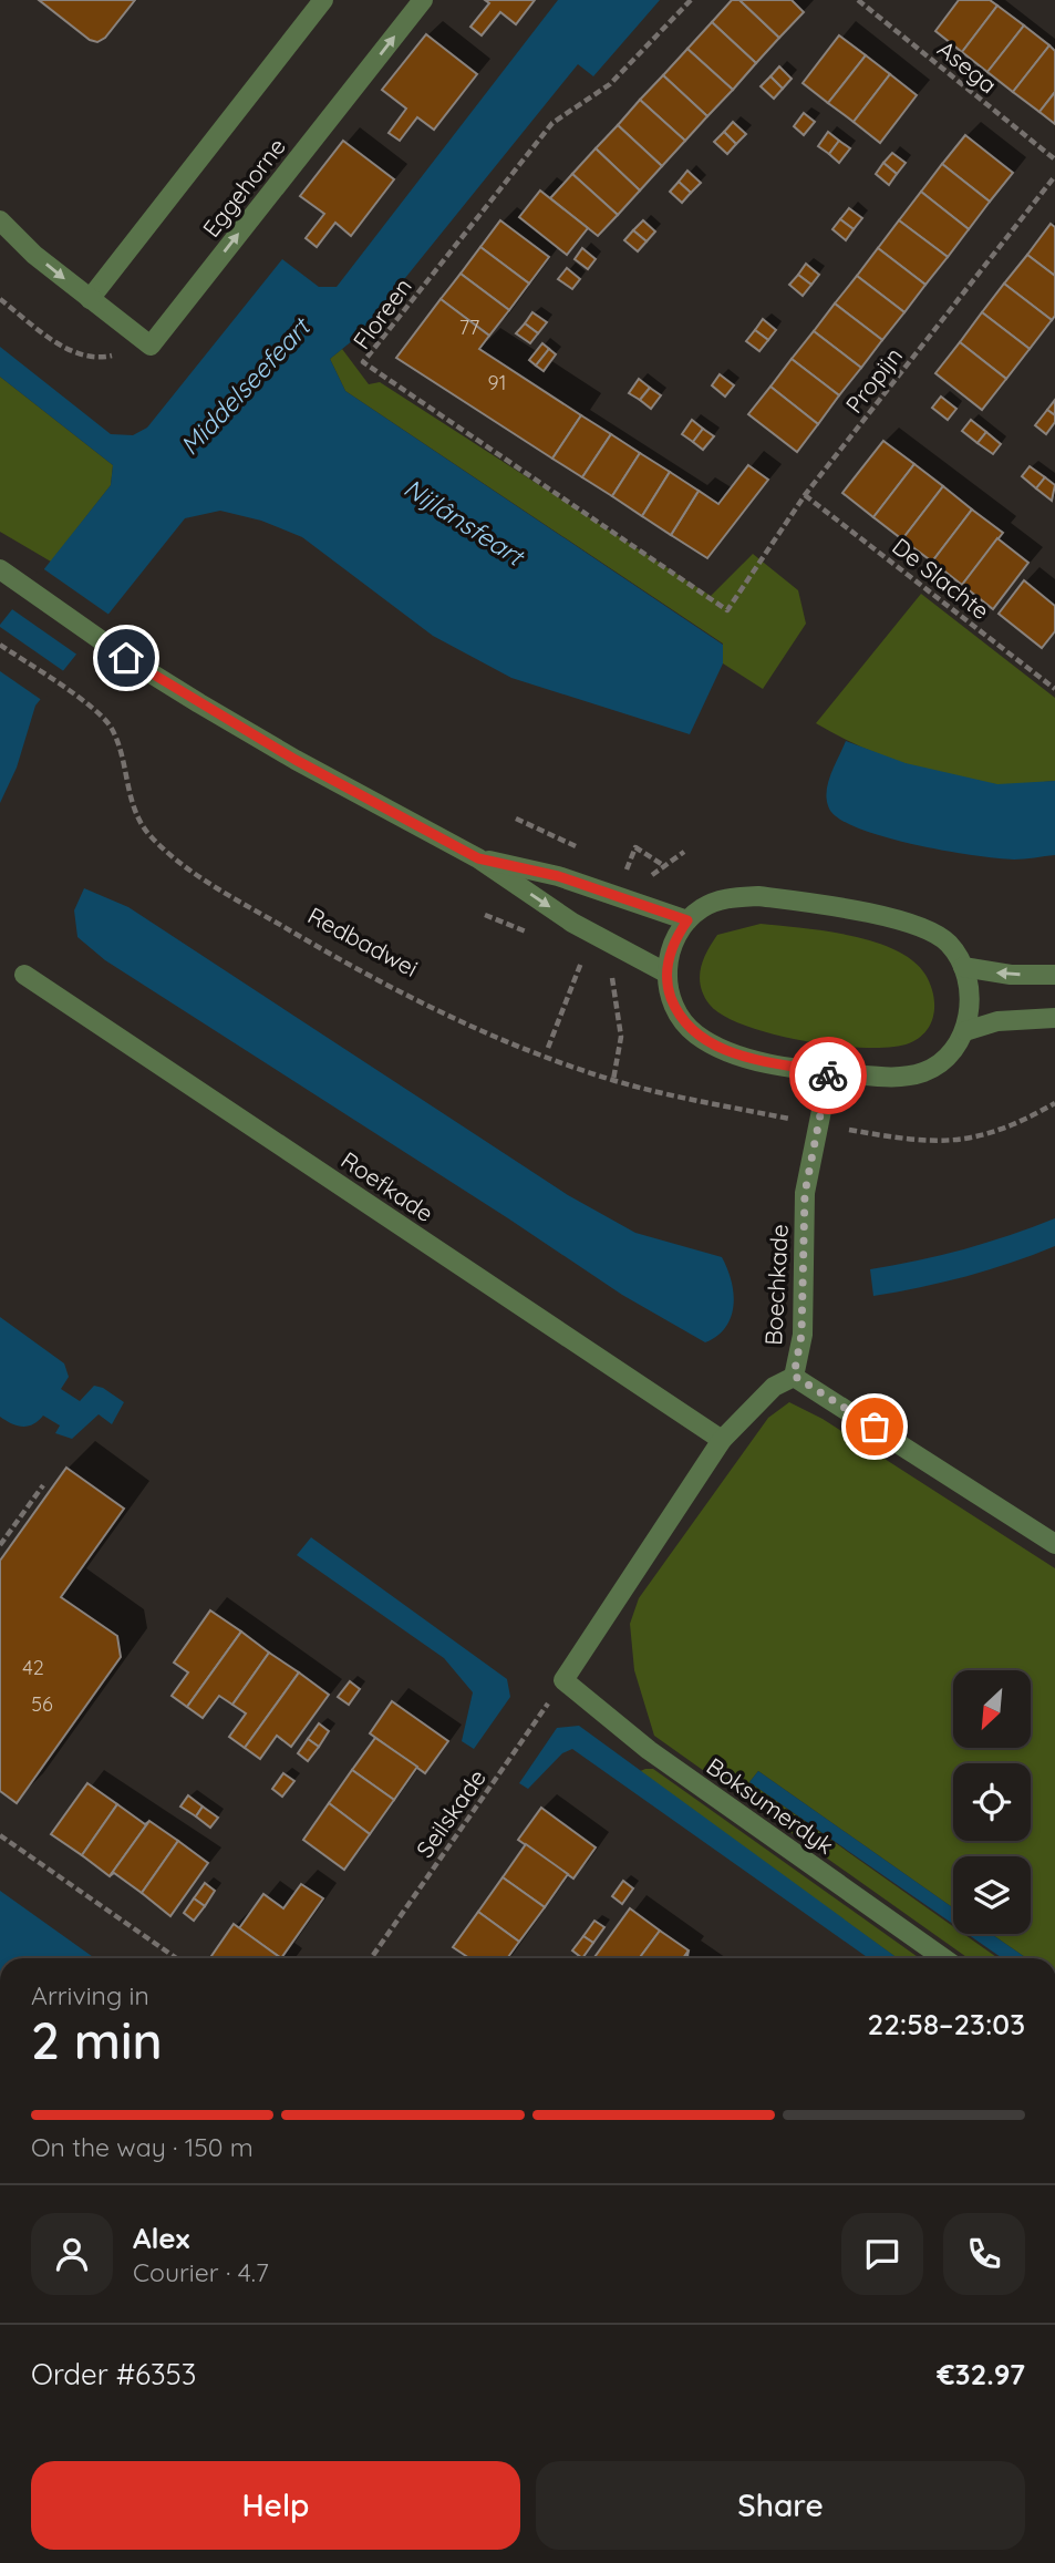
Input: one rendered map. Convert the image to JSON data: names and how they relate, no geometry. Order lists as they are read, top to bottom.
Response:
{
  "streets": {
    "street": [
      "Eggehorne",
      "Roefkade",
      "Boechkade",
      "Boksumerdyk"
    ],
    "path": [
      "Asega",
      "Floreen",
      "Propijn",
      "De Slachte",
      "Redbadwei",
      "Seilskade"
    ]
  },
  "crossings": [
    ["Floreen", "Propijn"],
    ["Propijn", "De Slachte"],
    ["Redbadwei", "Boechkade"],
    ["Boksumerdyk", "Seilskade"]
  ],
  "water": ["Middelseefeart", "Nijlânsfeart"],
  "house_numbers": [
    "77",
    "91",
    "42",
    "56"
  ],
  "north": "bottom left",
  "page": {
    "heading": ["2 min", "Arriving in", "22:58–23:03"],
    "panel": [
      "Alex",
      "Courier · 4.7",
      "Order #6353",
      "€32.97"
    ],
    "bar": "On the way · 150 m",
    "buttons": ["Help", "Share"]
  }
}
